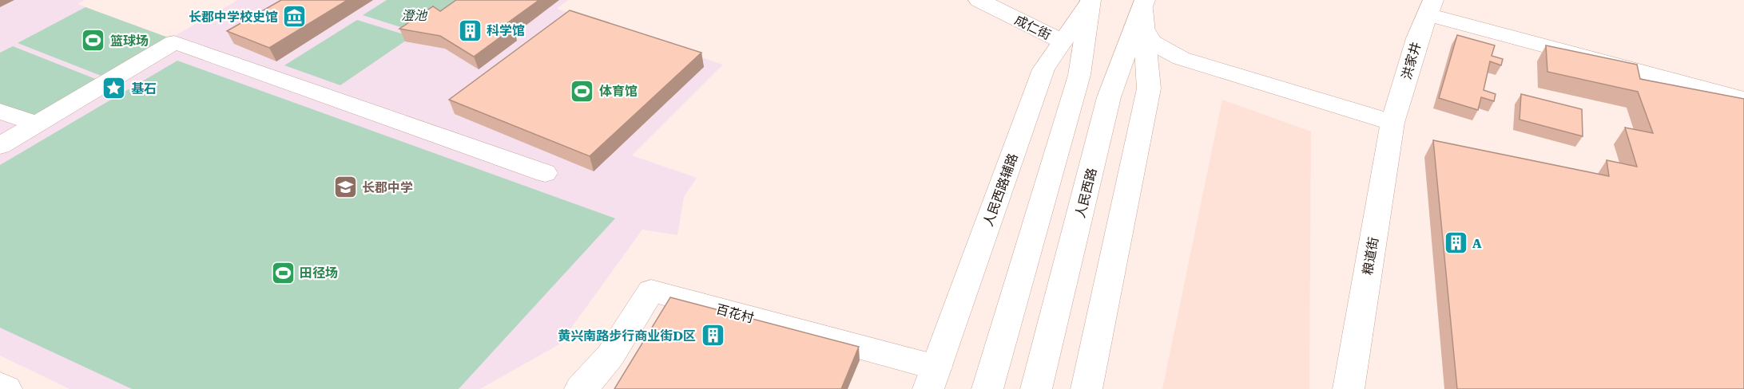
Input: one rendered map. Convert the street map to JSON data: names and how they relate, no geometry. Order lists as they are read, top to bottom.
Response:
{
  "streets": {
    "street": [
      "成仁街",
      "洪家井",
      "人民西路辅路",
      "人民西路",
      "粮道街",
      "百花村"
    ]
  },
  "crossings": [
    ["成仁街", "人民西路辅路"],
    ["洪家井", "粮道街"],
    ["人民西路辅路", "百花村"]
  ],
  "parks": ["澄池"],
  "places": {
    "museum": ["长郡中学校史馆"],
    "building": ["科学馆", "A", "黄兴南路步行商业街D区"],
    "sports": ["篮球场", "体育馆", "田径场"],
    "place": ["基石"],
    "school or university": ["长郡中学"]
  }
}
